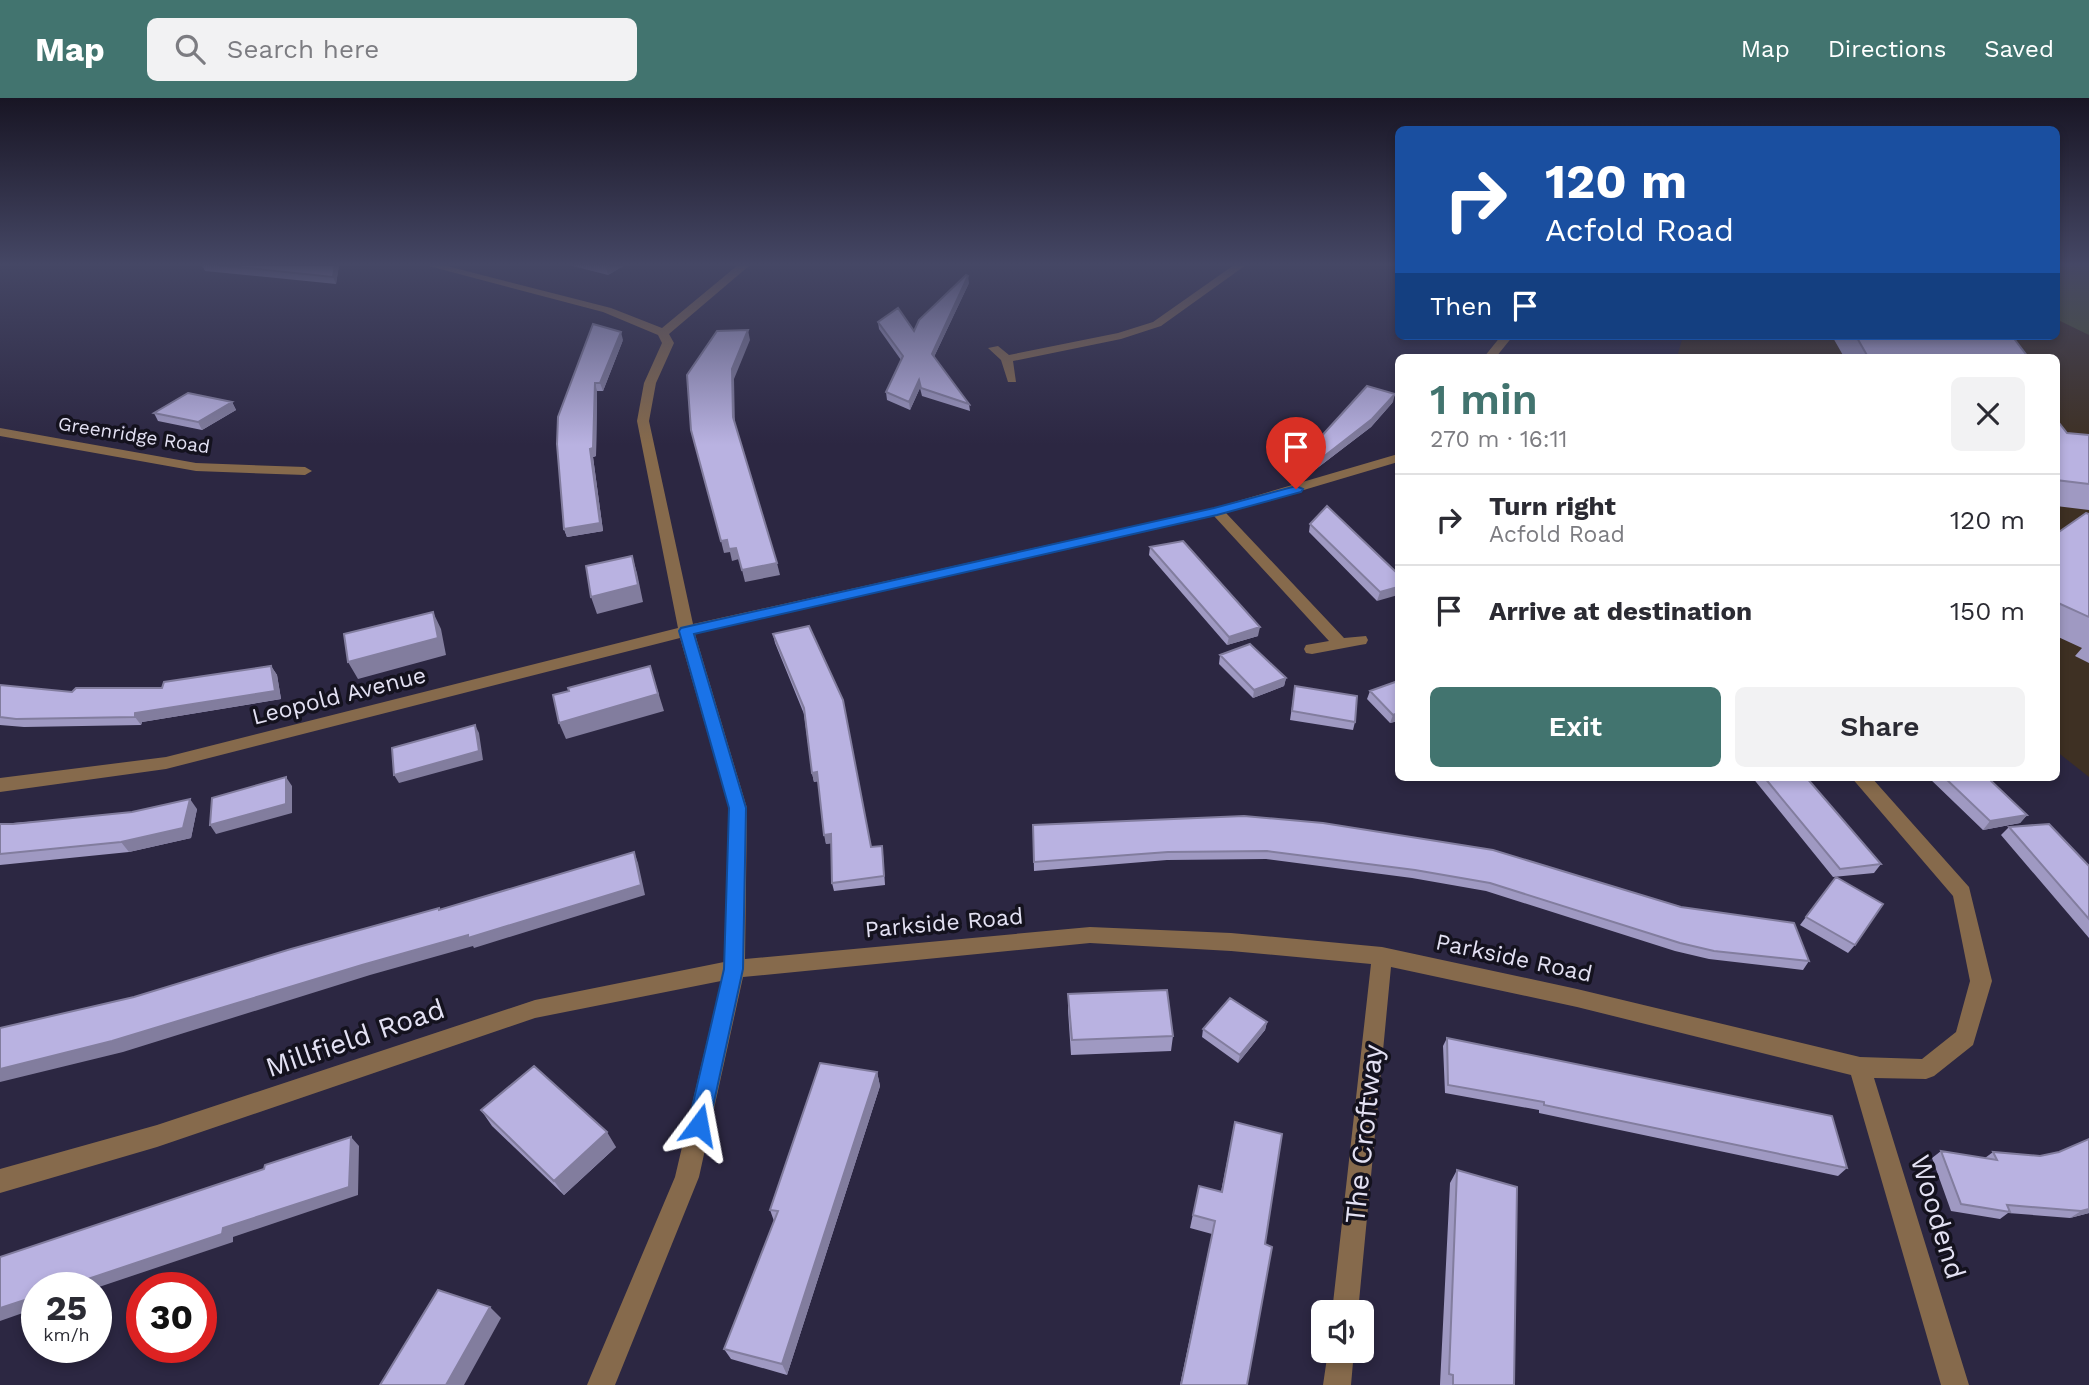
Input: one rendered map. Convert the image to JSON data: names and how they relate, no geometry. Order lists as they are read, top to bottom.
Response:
{
  "streets": {
    "street": [
      "Greenridge Road",
      "Leopold Avenue",
      "Parkside Road",
      "Millfield Road",
      "The Croftway",
      "Woodend"
    ]
  },
  "crossings": [
    ["Parkside Road", "Millfield Road"],
    ["Parkside Road", "The Croftway"],
    ["Parkside Road", "Woodend"]
  ],
  "page": {
    "header": "Map",
    "search": "Search here",
    "nav": ["Map", "Directions", "Saved"],
    "turn": ["120 m", "Acfold Road"],
    "then": "Then",
    "heading": ["1 min", "270 m · 16:11"],
    "list": [
      {
        "name": "Turn right",
        "note": "Acfold Road",
        "value": "120 m"
      },
      {
        "name": "Arrive at destination",
        "value": "150 m"
      }
    ],
    "buttons": ["Exit", "Share"],
    "speed": "25 km/h",
    "limit": "30"
  }
}
